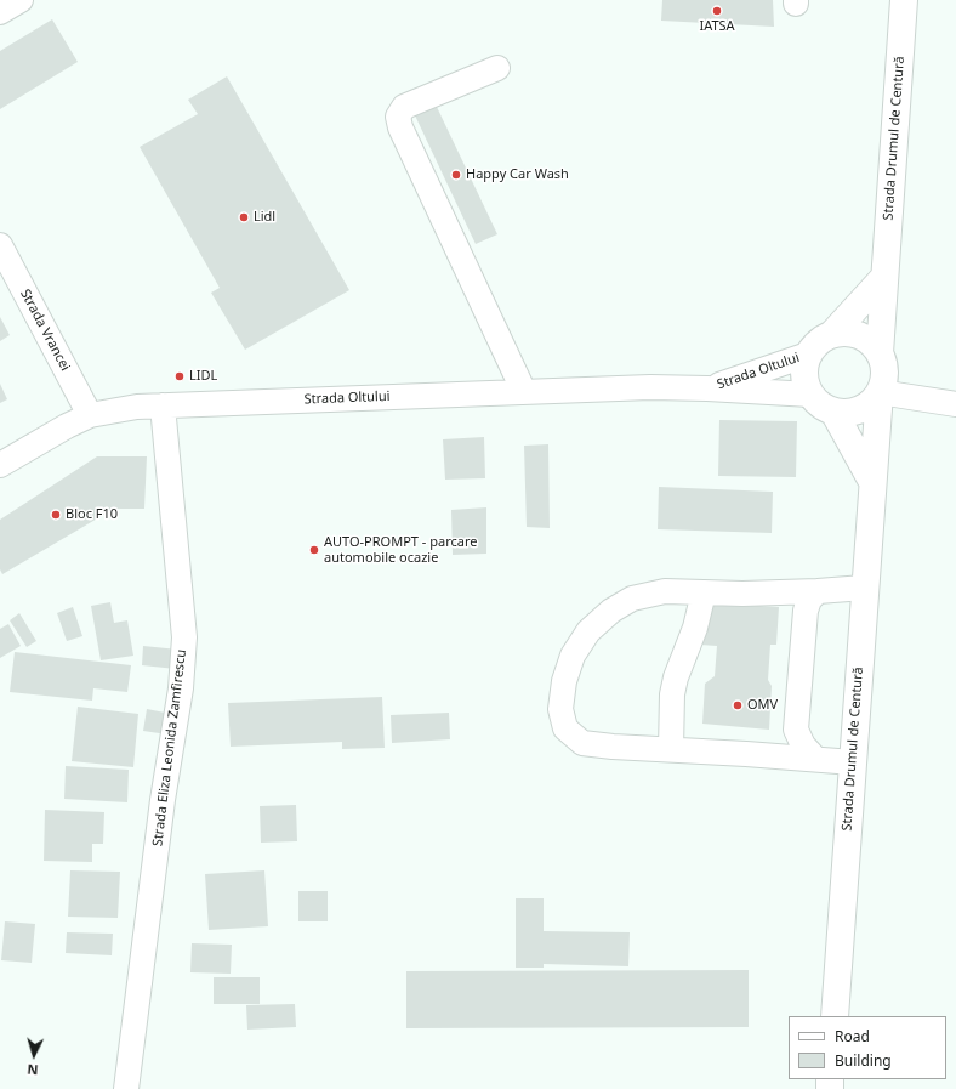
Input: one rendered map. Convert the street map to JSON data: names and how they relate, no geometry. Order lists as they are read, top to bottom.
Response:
{
  "streets": {
    "highway": ["Strada Drumul de Centură"],
    "street": ["Strada Vrancei", "Strada Oltului", "Strada Eliza Leonida Zamfirescu"]
  },
  "crossings": [
    ["Strada Drumul de Centură", "Strada Oltului"],
    ["Strada Vrancei", "Strada Oltului"],
    ["Strada Oltului", "Strada Eliza Leonida Zamfirescu"]
  ],
  "places": [
    "IATSA",
    "Happy Car Wash",
    "Lidl",
    "LIDL",
    "Bloc F10",
    "AUTO-PROMPT - parcare automobile ocazie",
    "OMV"
  ],
  "legend": ["Road", "Building"],
  "north": "bottom"
}
